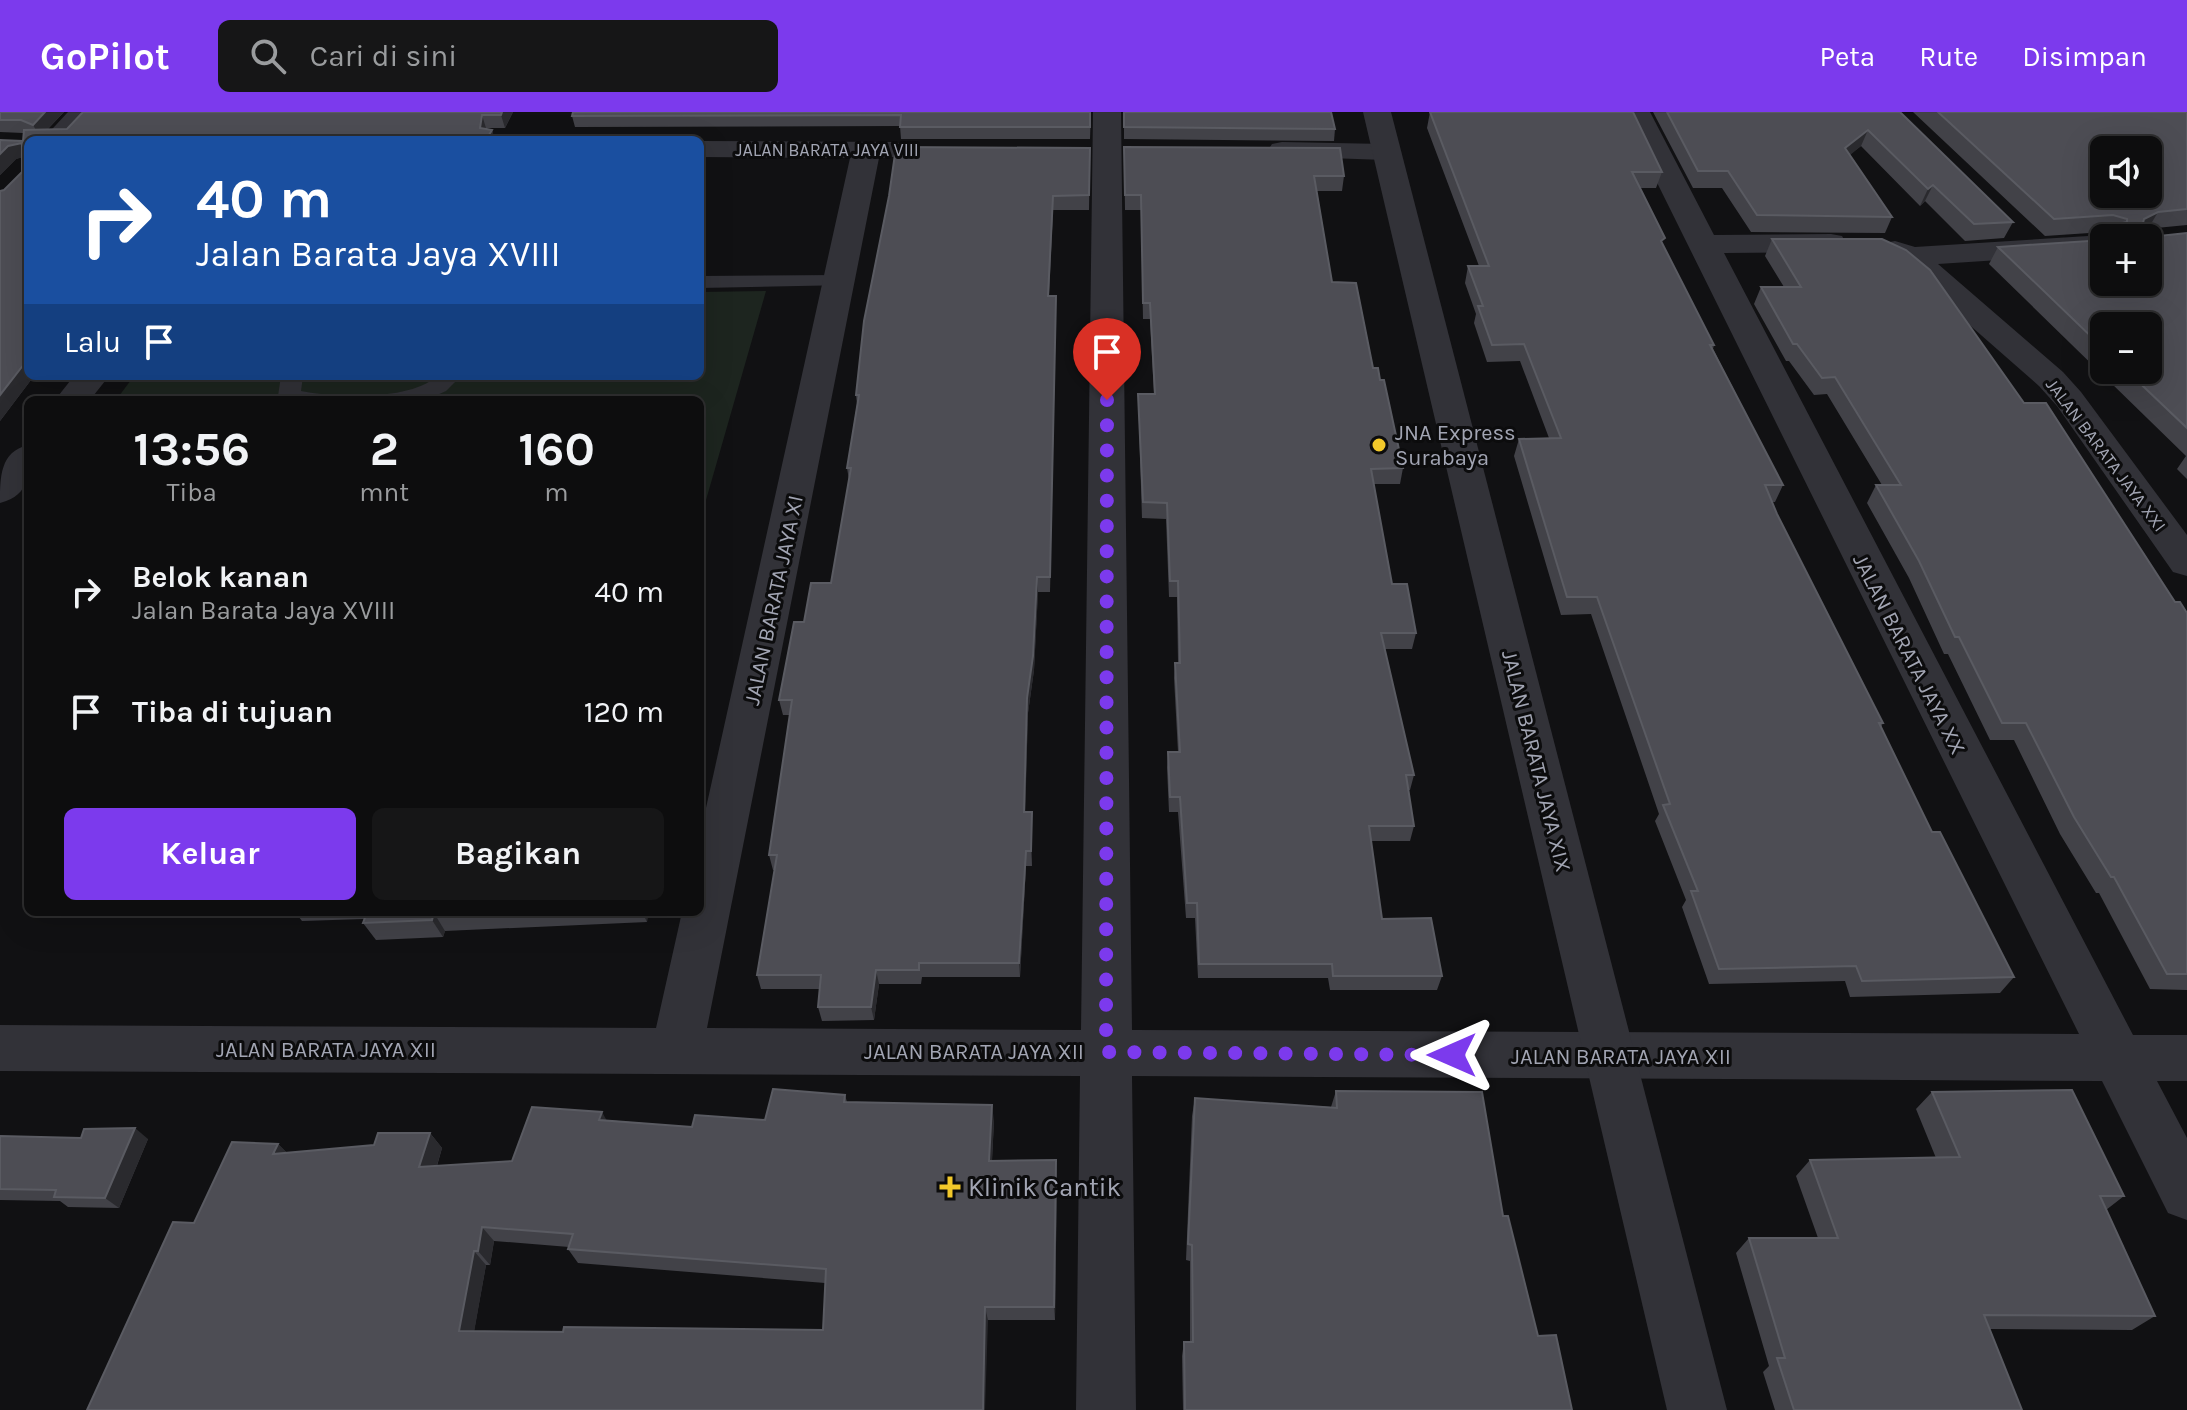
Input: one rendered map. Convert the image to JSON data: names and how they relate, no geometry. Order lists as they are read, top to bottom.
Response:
{
  "streets": {
    "street": [
      "JALAN BARATA JAYA VIII",
      "JALAN BARATA JAYA XXI",
      "JALAN BARATA JAYA XI",
      "JALAN BARATA JAYA XX",
      "JALAN BARATA JAYA XIX",
      "JALAN BARATA JAYA XII"
    ]
  },
  "crossings": [
    ["JALAN BARATA JAYA VIII", "JALAN BARATA JAYA XI"],
    ["JALAN BARATA JAYA XI", "JALAN BARATA JAYA XII"],
    ["JALAN BARATA JAYA XX", "JALAN BARATA JAYA XII"],
    ["JALAN BARATA JAYA XIX", "JALAN BARATA JAYA XII"]
  ],
  "places": {
    "other": ["JNA Express Surabaya"],
    "health": ["Klinik Cantik"]
  },
  "page": {
    "header": "GoPilot",
    "search": "Cari di sini",
    "nav": ["Peta", "Rute", "Disimpan"],
    "map_buttons": ["+", "−"],
    "turn": ["40 m", "Jalan Barata Jaya XVIII"],
    "then": "Lalu",
    "eta": [
      "13:56",
      "Tiba",
      "2",
      "mnt",
      "160",
      "m"
    ],
    "list": [
      {
        "name": "Belok kanan",
        "note": "Jalan Barata Jaya XVIII",
        "value": "40 m"
      },
      {
        "name": "Tiba di tujuan",
        "value": "120 m"
      }
    ],
    "buttons": ["Keluar", "Bagikan"]
  }
}
